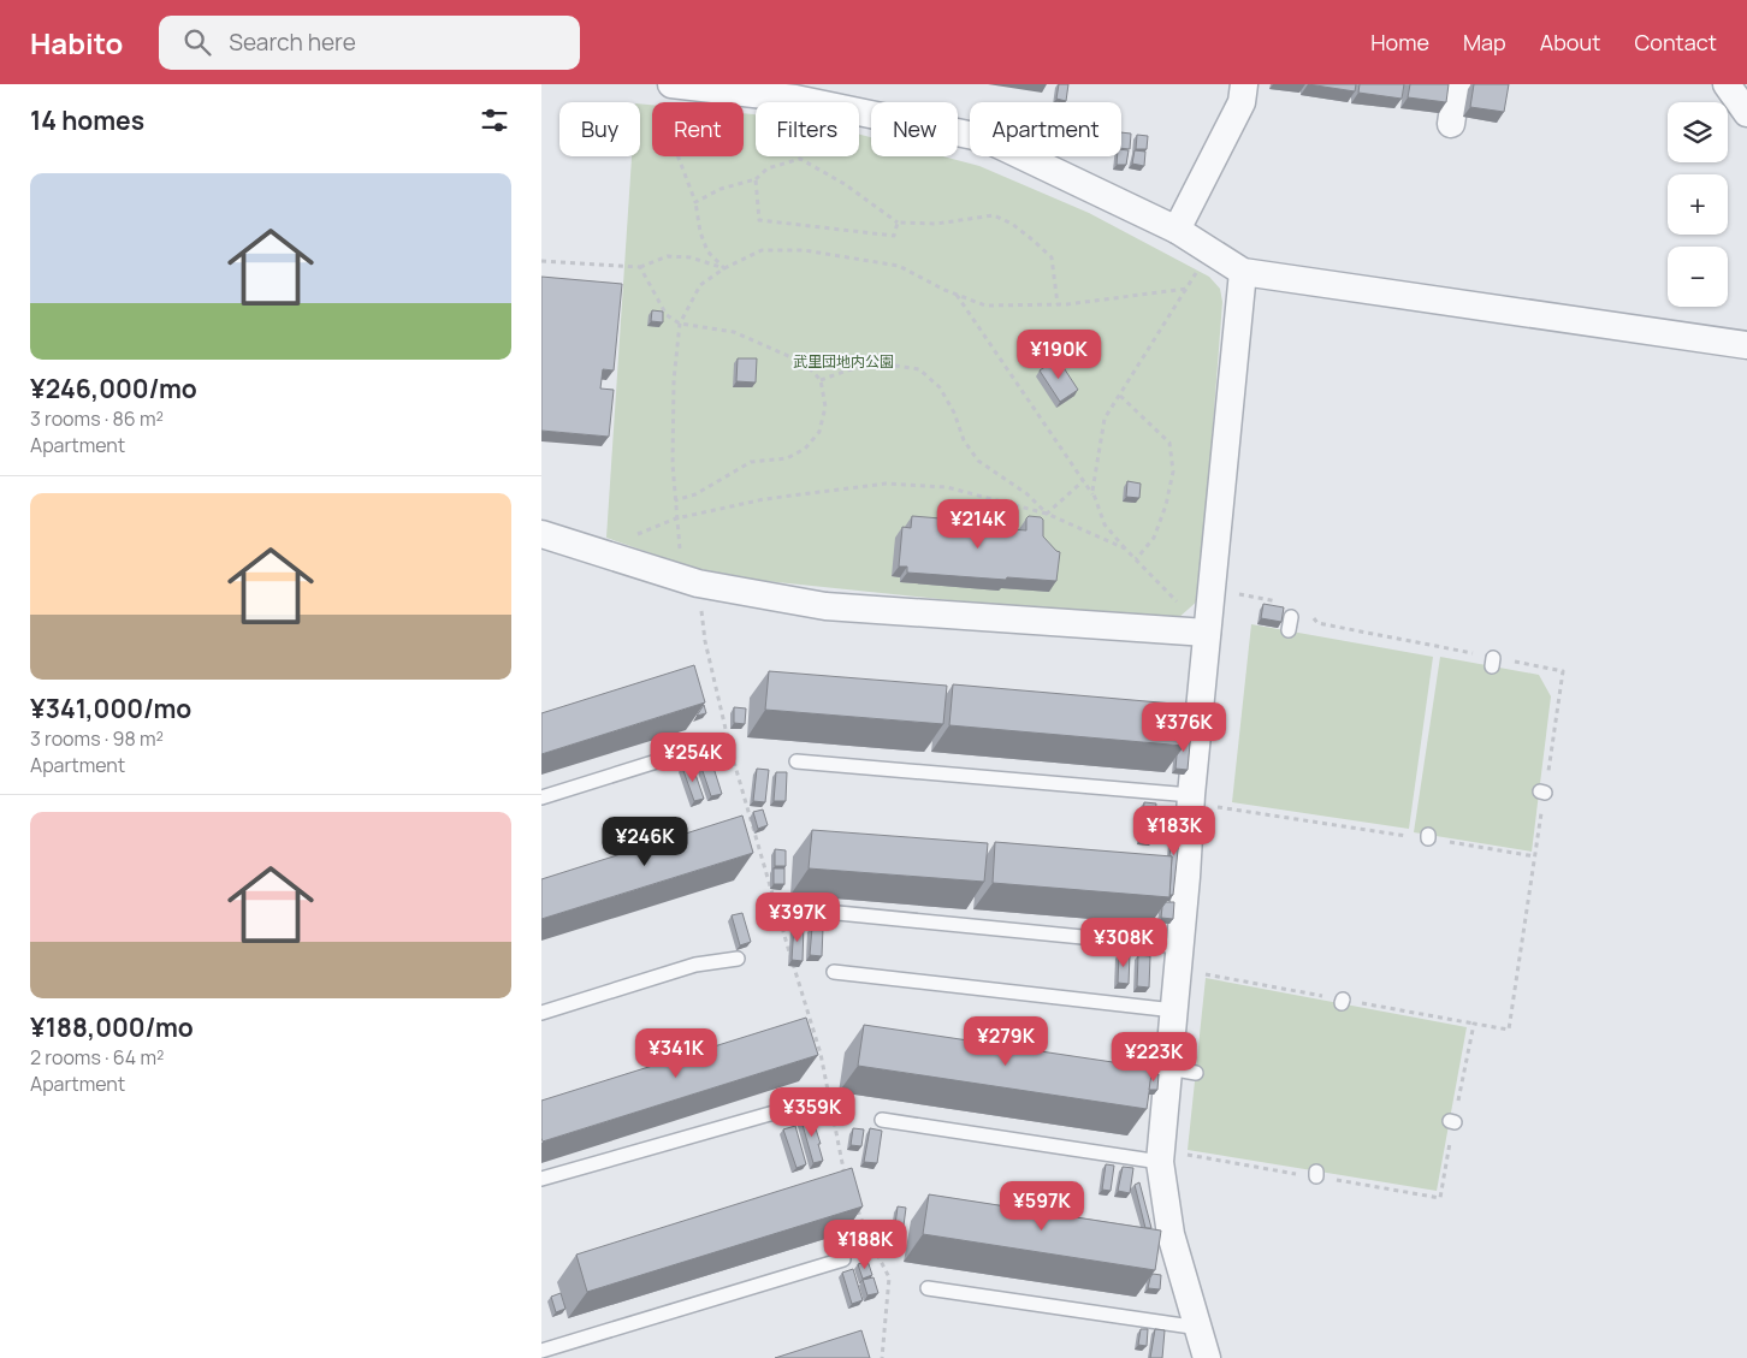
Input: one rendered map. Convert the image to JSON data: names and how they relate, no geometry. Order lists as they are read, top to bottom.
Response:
{
  "parks": ["武里団地内公園"],
  "page": {
    "header": "Habito",
    "search": "Search here",
    "nav": [
      "Home",
      "Map",
      "About",
      "Contact"
    ],
    "heading": "14 homes",
    "map_buttons": ["+", "−"],
    "chip": [
      "Buy",
      "Rent",
      "Filters",
      "New",
      "Apartment"
    ],
    "list": [
      {
        "name": "¥246,000/mo",
        "note": "3 rooms · 86 m² · Apartment"
      },
      {
        "name": "¥341,000/mo",
        "note": "3 rooms · 98 m² · Apartment"
      },
      {
        "name": "¥188,000/mo",
        "note": "2 rooms · 64 m² · Apartment"
      }
    ],
    "price": [
      "¥190K",
      "¥214K",
      "¥376K",
      "¥254K",
      "¥183K",
      "¥246K",
      "¥397K",
      "¥308K",
      "¥279K",
      "¥341K",
      "¥223K",
      "¥359K",
      "¥597K",
      "¥188K"
    ]
  }
}
